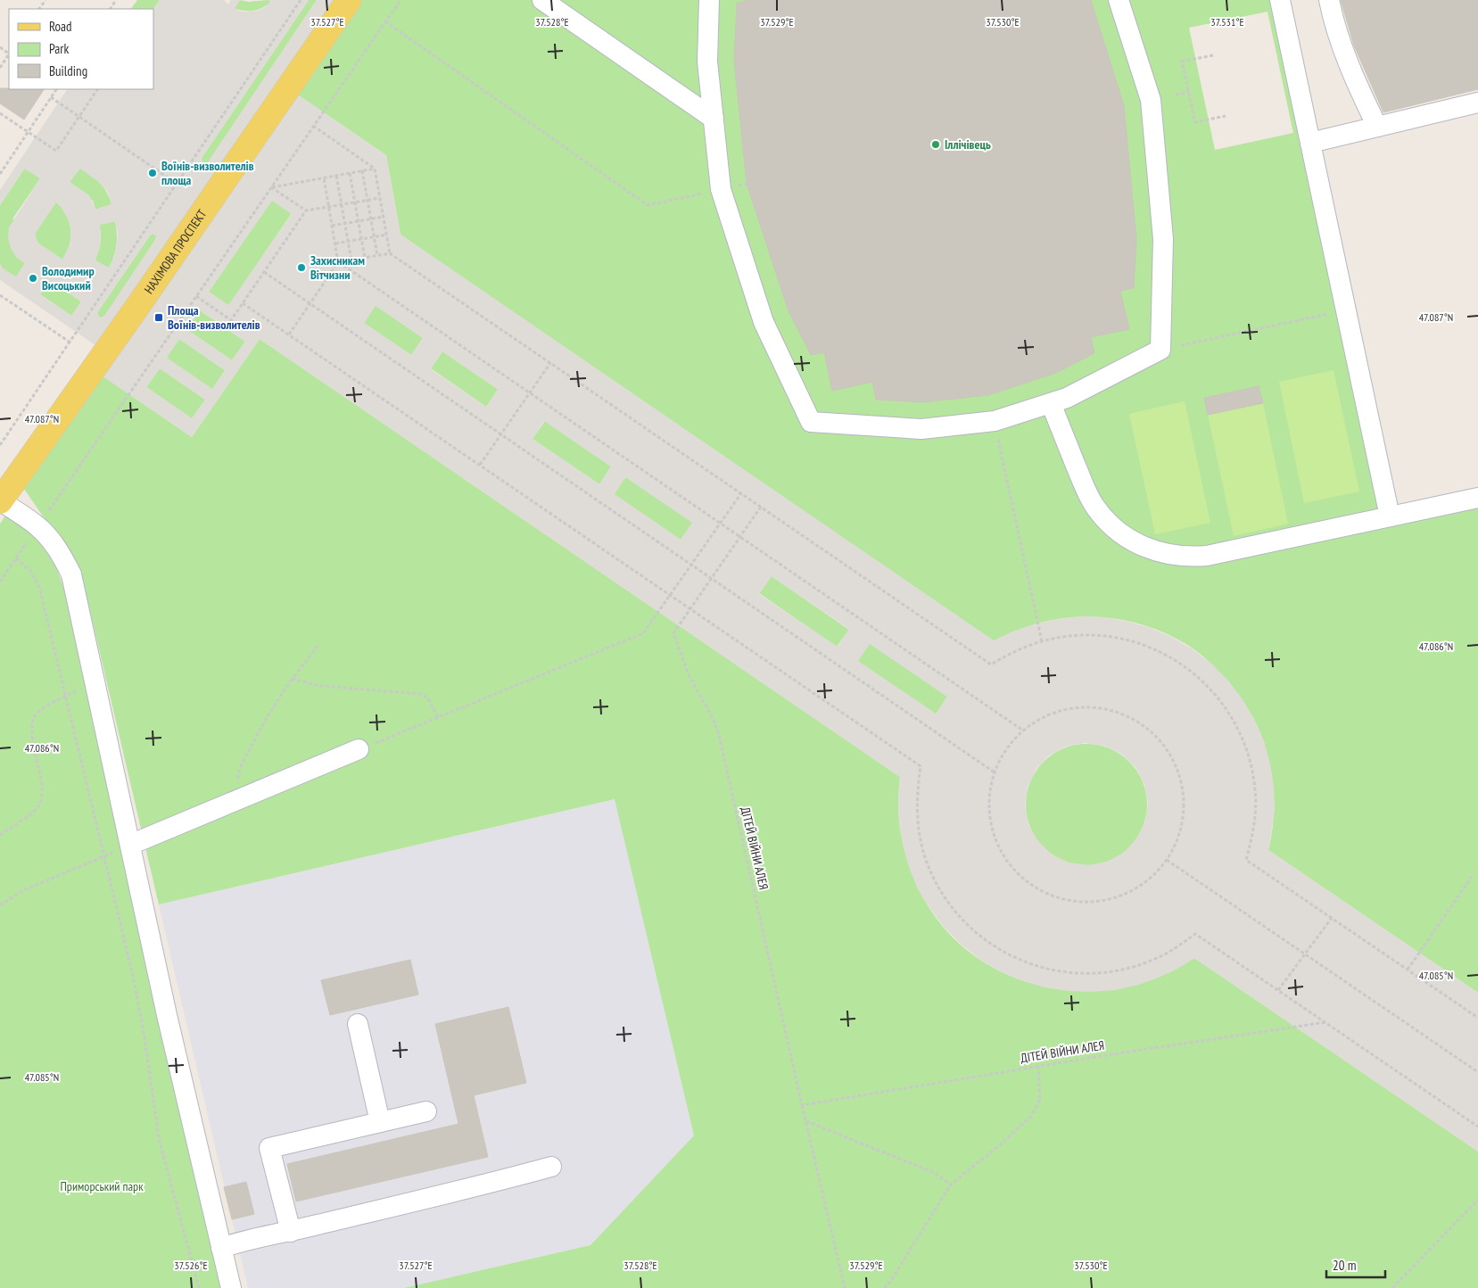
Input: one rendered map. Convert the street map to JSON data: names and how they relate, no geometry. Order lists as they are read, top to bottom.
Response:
{
  "streets": {
    "main road": ["НАХІМОВА ПРОСПЕКТ"],
    "path": ["ДІТЕЙ ВІЙНИ АЛЕЯ"]
  },
  "parks": ["Приморський парк"],
  "places": {
    "other": [
      "Іллічівець",
      "Воїнів-визволителів площа",
      "Захисникам Вітчизни",
      "Володимир Висоцький"
    ],
    "transit": ["Площа Воїнів-визволителів"]
  },
  "legend": ["Road", "Park", "Building"],
  "scale_bar": "20 m",
  "coordinates": [
    "37.527°E",
    "37.528°E",
    "37.529°E",
    "37.530°E",
    "37.531°E",
    "47.087°N",
    "47.086°N",
    "47.085°N",
    "37.526°E"
  ]
}
